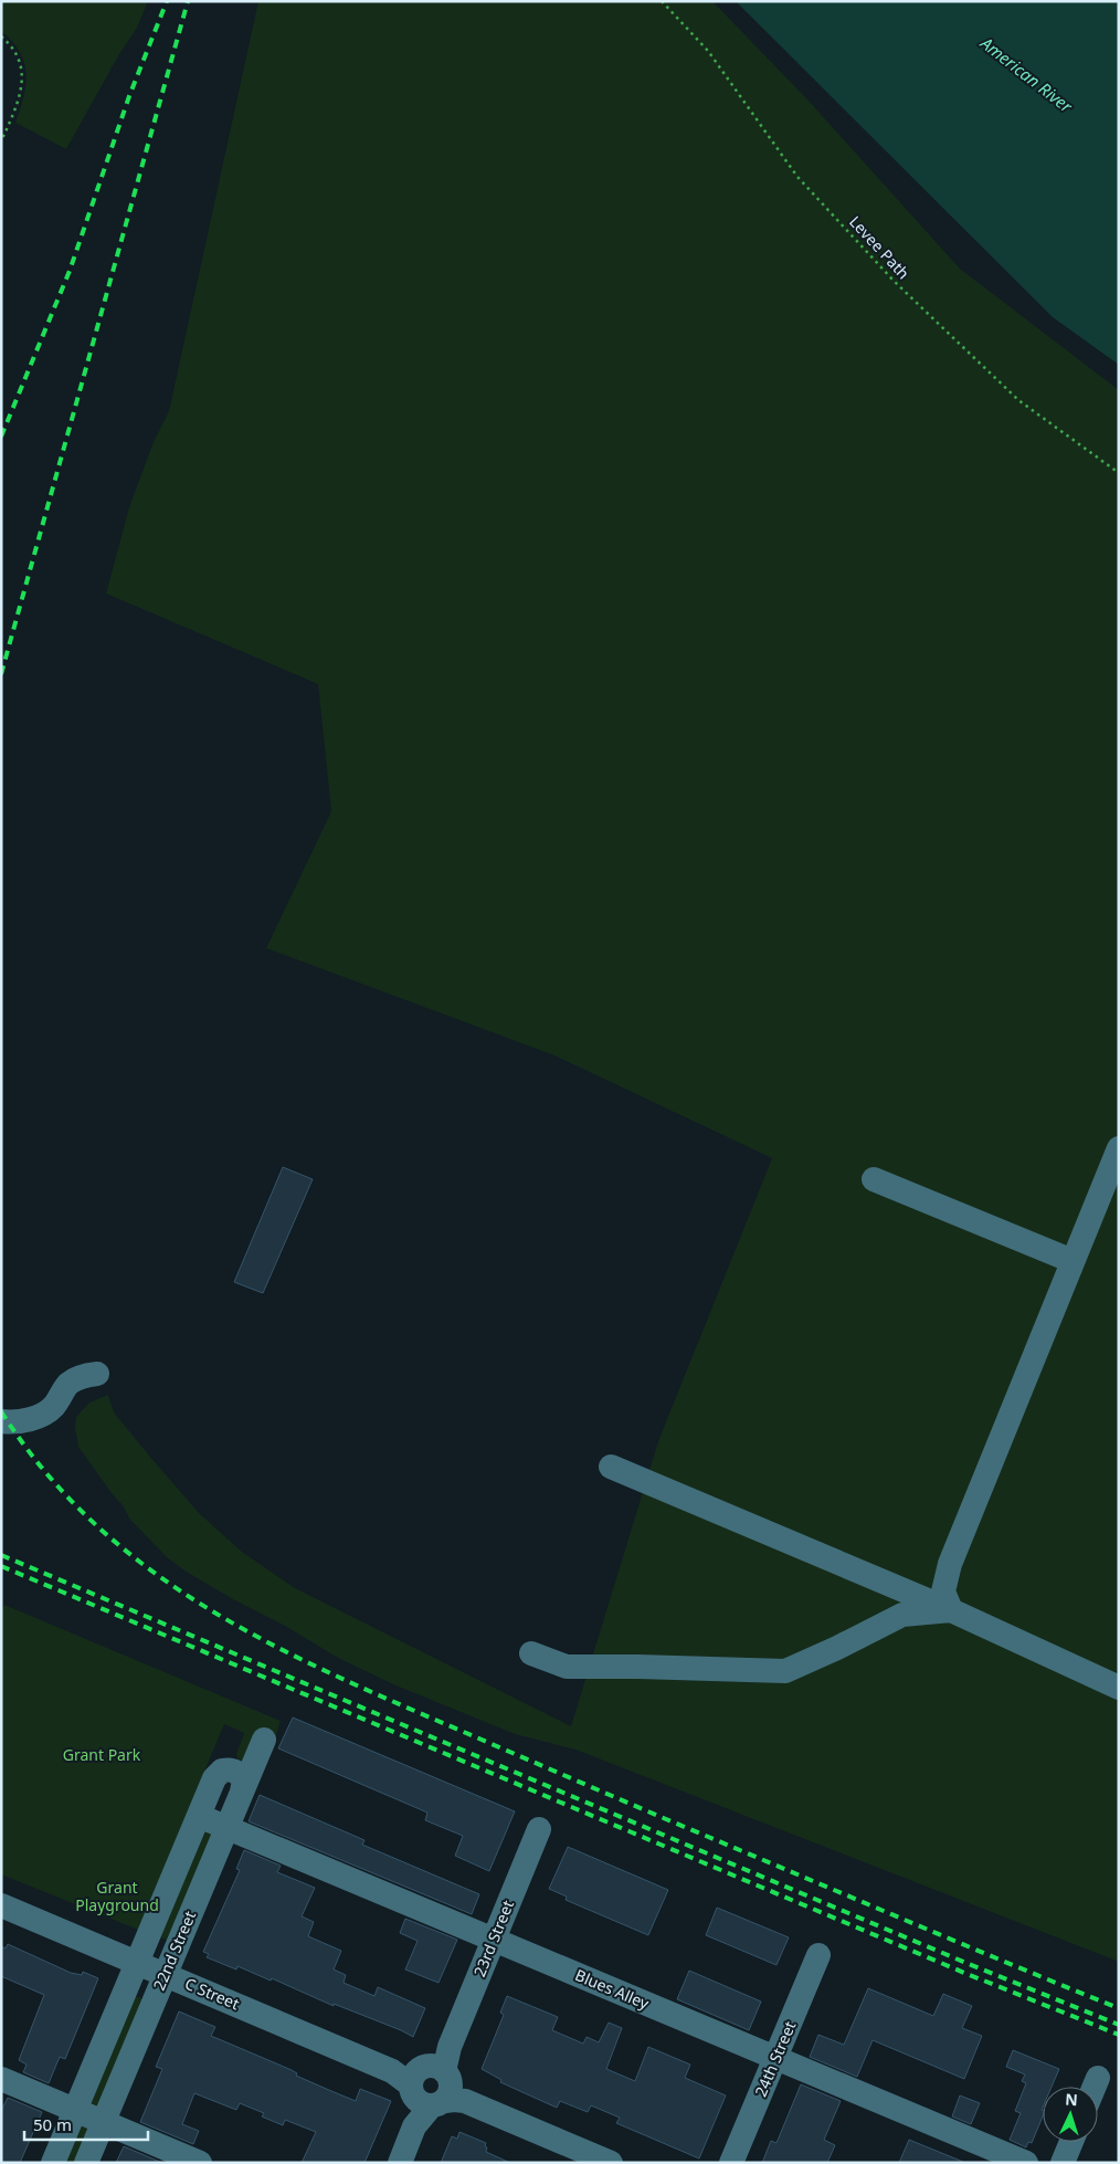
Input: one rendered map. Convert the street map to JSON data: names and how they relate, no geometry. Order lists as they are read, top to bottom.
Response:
{
  "streets": {
    "street": [
      "23rd Street",
      "22nd Street",
      "Blues Alley",
      "C Street",
      "24th Street"
    ],
    "path": ["Levee Path"]
  },
  "crossings": [
    ["23rd Street", "Blues Alley"],
    ["23rd Street", "C Street"],
    ["22nd Street", "Blues Alley"],
    ["22nd Street", "C Street"],
    ["Blues Alley", "24th Street"]
  ],
  "water": ["American River"],
  "parks": ["Grant Park", "Grant Playground"],
  "scale_bar": "50 m",
  "north": "top"
}
